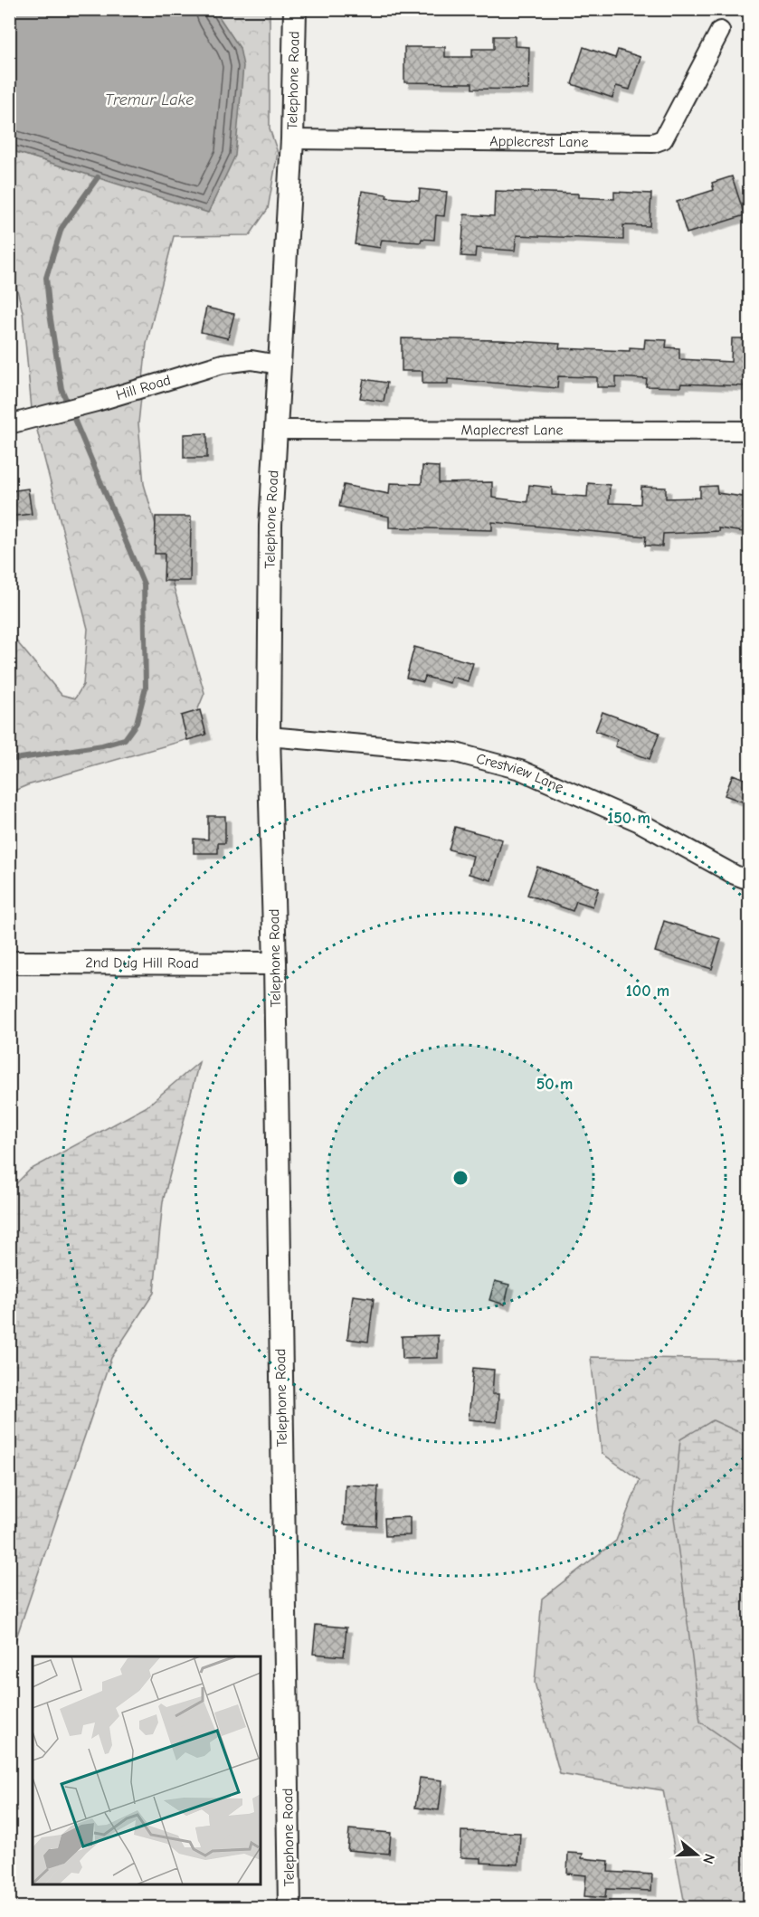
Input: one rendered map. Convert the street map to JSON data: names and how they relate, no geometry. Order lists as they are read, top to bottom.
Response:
{
  "streets": {
    "street": [
      "Telephone Road",
      "Applecrest Lane",
      "Hill Road",
      "Maplecrest Lane",
      "Crestview Lane",
      "2nd Dug Hill Road"
    ]
  },
  "crossings": [
    ["Telephone Road", "Applecrest Lane"],
    ["Telephone Road", "Hill Road"],
    ["Telephone Road", "Maplecrest Lane"],
    ["Telephone Road", "Crestview Lane"],
    ["Telephone Road", "2nd Dug Hill Road"]
  ],
  "water": ["Tremur Lake"],
  "north": "right",
  "rings": ["150 m", "100 m", "50 m"]
}
